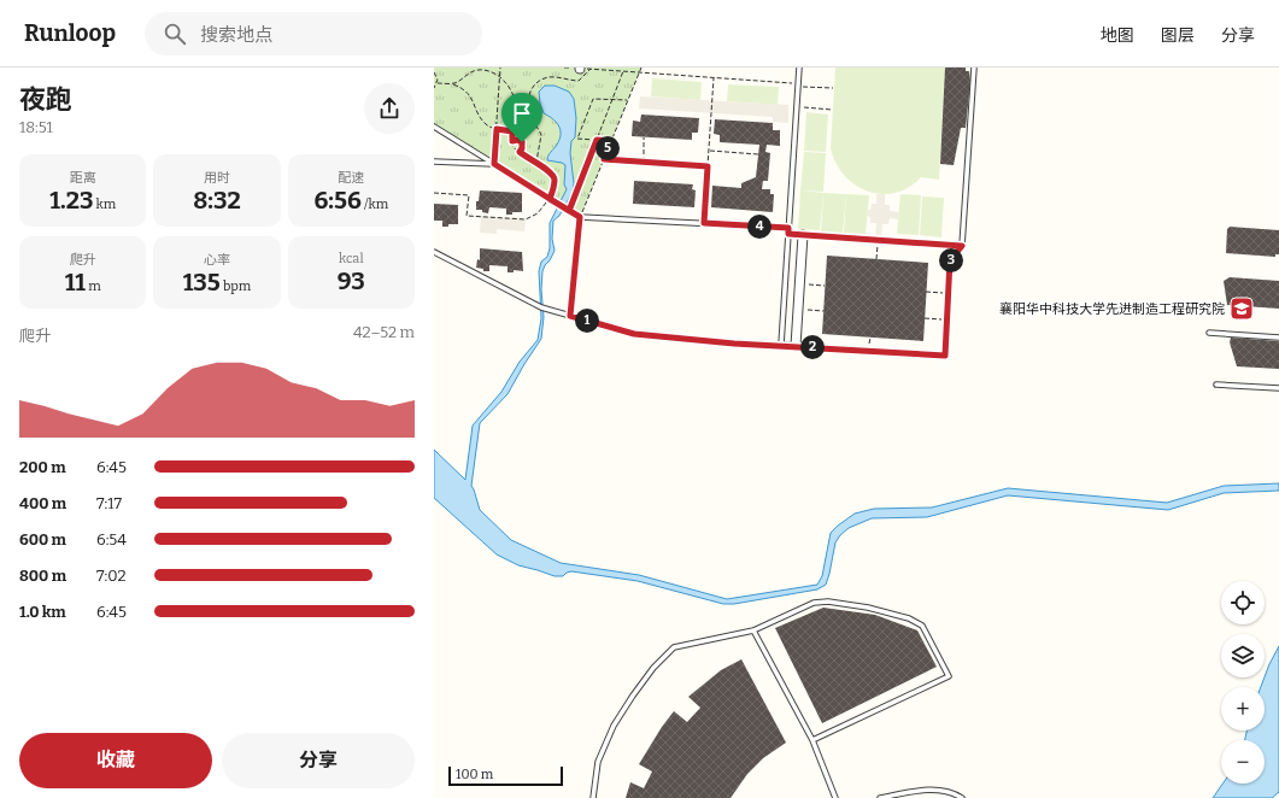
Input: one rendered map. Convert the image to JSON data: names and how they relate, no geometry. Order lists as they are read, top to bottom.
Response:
{
  "places": {
    "school or university": ["襄阳华中科技大学先进制造工程研究院"]
  },
  "scale_bar": "100 m",
  "page": {
    "header": "Runloop",
    "search": "搜索地点",
    "nav": ["地图", "图层", "分享"],
    "heading": ["夜跑", "18:51"],
    "pins": [
      "5",
      "4",
      "3",
      "1",
      "2"
    ],
    "stats": [
      ["距离", "1.23 km"],
      ["用时", "8:32"],
      ["配速", "6:56 /km"],
      ["爬升", "11 m"],
      ["心率", "135 bpm"],
      ["kcal", "93"]
    ],
    "chart": ["爬升", "42–52 m"],
    "list": [
      {
        "name": "200 m",
        "note": "6:45"
      },
      {
        "name": "400 m",
        "note": "7:17"
      },
      {
        "name": "600 m",
        "note": "6:54"
      },
      {
        "name": "800 m",
        "note": "7:02"
      },
      {
        "name": "1.0 km",
        "note": "6:45"
      }
    ],
    "map_buttons": ["+", "−"],
    "buttons": ["收藏", "分享"],
    "scale": "100 m"
  }
}
